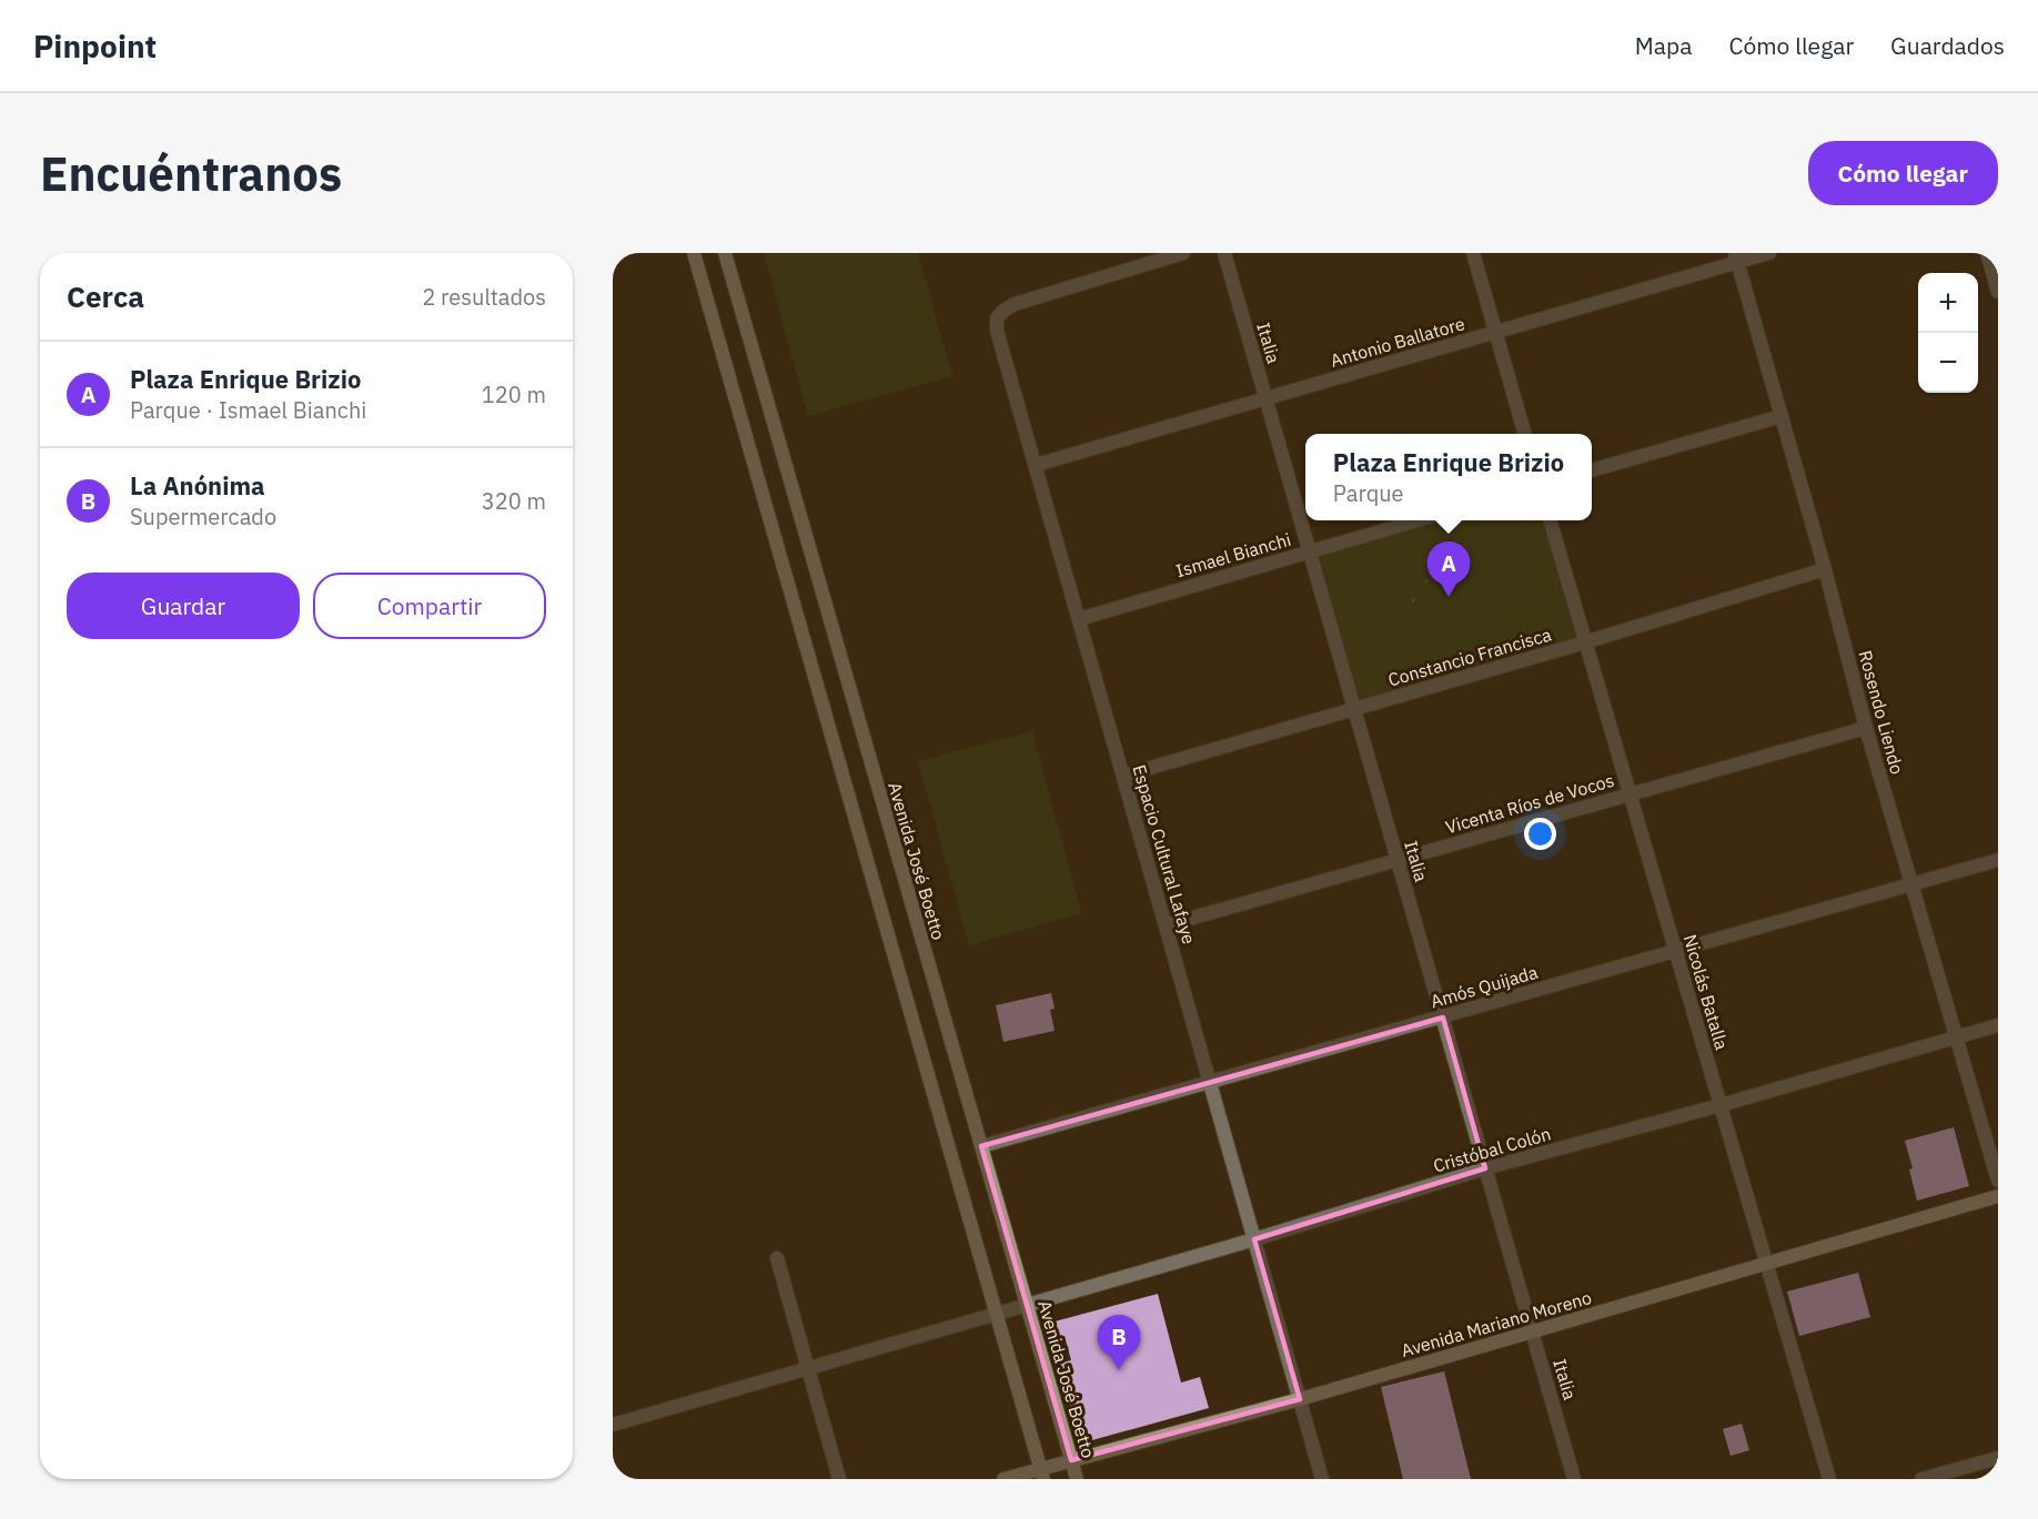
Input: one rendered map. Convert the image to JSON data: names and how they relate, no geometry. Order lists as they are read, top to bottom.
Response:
{
  "streets": {
    "main road": ["Avenida José Boetto", "Avenida Mariano Moreno"],
    "street": [
      "Antonio Ballatore",
      "Italia",
      "Ismael Bianchi",
      "Constancio Francisca",
      "Rosendo Liendo",
      "Vicenta Ríos de Vocos",
      "Espacio Cultural Lafaye",
      "Amós Quijada",
      "Nicolás Batalla",
      "Cristóbal Colón"
    ]
  },
  "crossings": [
    ["Antonio Ballatore", "Italia"],
    ["Antonio Ballatore", "Rosendo Liendo"],
    ["Antonio Ballatore", "Espacio Cultural Lafaye"],
    ["Italia", "Ismael Bianchi"],
    ["Italia", "Constancio Francisca"],
    ["Italia", "Vicenta Ríos de Vocos"],
    ["Italia", "Amós Quijada"],
    ["Italia", "Cristóbal Colón"],
    ["Italia", "Avenida Mariano Moreno"],
    ["Ismael Bianchi", "Espacio Cultural Lafaye"],
    ["Constancio Francisca", "Rosendo Liendo"],
    ["Constancio Francisca", "Espacio Cultural Lafaye"],
    ["Constancio Francisca", "Nicolás Batalla"],
    ["Rosendo Liendo", "Vicenta Ríos de Vocos"],
    ["Rosendo Liendo", "Amós Quijada"],
    ["Rosendo Liendo", "Cristóbal Colón"],
    ["Vicenta Ríos de Vocos", "Espacio Cultural Lafaye"],
    ["Vicenta Ríos de Vocos", "Nicolás Batalla"],
    ["Espacio Cultural Lafaye", "Amós Quijada"],
    ["Espacio Cultural Lafaye", "Cristóbal Colón"],
    ["Espacio Cultural Lafaye", "Avenida Mariano Moreno"],
    ["Avenida José Boetto", "Amós Quijada"],
    ["Avenida José Boetto", "Cristóbal Colón"],
    ["Avenida José Boetto", "Avenida Mariano Moreno"],
    ["Amós Quijada", "Nicolás Batalla"],
    ["Nicolás Batalla", "Cristóbal Colón"],
    ["Nicolás Batalla", "Avenida Mariano Moreno"]
  ],
  "page": {
    "header": "Pinpoint",
    "nav": ["Mapa", "Cómo llegar", "Guardados"],
    "buttons": [
      "Cómo llegar",
      ["Guardar", "Compartir"]
    ],
    "title": "Encuéntranos",
    "heading": ["Cerca", "2 resultados"],
    "map_buttons": ["+", "−"],
    "list": [
      {
        "mark": "A",
        "name": "Plaza Enrique Brizio",
        "note": "Parque · Ismael Bianchi",
        "value": "120 m"
      },
      {
        "mark": "B",
        "name": "La Anónima",
        "note": "Supermercado",
        "value": "320 m"
      }
    ],
    "popup": ["Plaza Enrique Brizio", "Parque"],
    "pins": ["A", "B"]
  }
}
